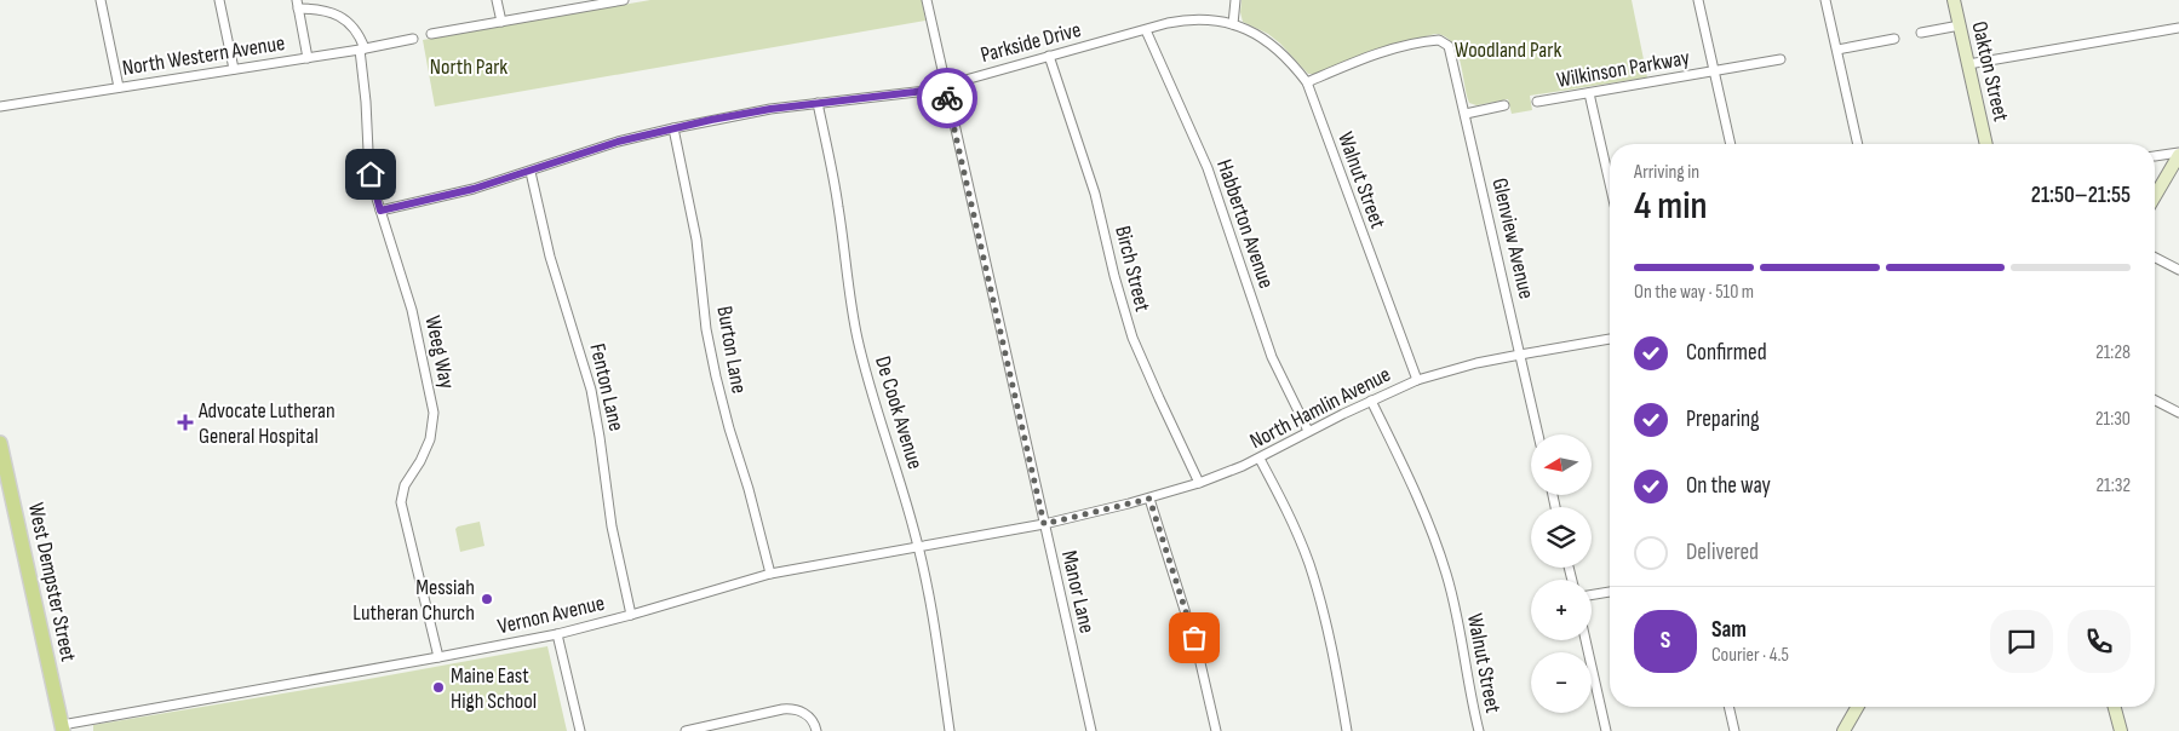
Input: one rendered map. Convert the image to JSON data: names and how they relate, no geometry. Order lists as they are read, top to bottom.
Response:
{
  "streets": {
    "main road": ["Oakton Street", "West Dempster Street"],
    "street": [
      "Parkside Drive",
      "North Western Avenue",
      "Wilkinson Parkway",
      "Walnut Street",
      "Habberton Avenue",
      "Glenview Avenue",
      "Birch Street",
      "Burton Lane",
      "Weeg Way",
      "Fenton Lane",
      "North Hamlin Avenue",
      "De Cook Avenue",
      "Manor Lane",
      "Vernon Avenue"
    ]
  },
  "crossings": [
    ["Parkside Drive", "Walnut Street"],
    ["Parkside Drive", "Habberton Avenue"],
    ["Parkside Drive", "Birch Street"],
    ["Parkside Drive", "Burton Lane"],
    ["Parkside Drive", "Weeg Way"],
    ["Parkside Drive", "Fenton Lane"],
    ["Parkside Drive", "De Cook Avenue"],
    ["Parkside Drive", "Manor Lane"],
    ["North Western Avenue", "Weeg Way"],
    ["Walnut Street", "Glenview Avenue"],
    ["Walnut Street", "North Hamlin Avenue"],
    ["Habberton Avenue", "North Hamlin Avenue"],
    ["Glenview Avenue", "North Hamlin Avenue"],
    ["Birch Street", "North Hamlin Avenue"],
    ["Burton Lane", "Vernon Avenue"],
    ["Weeg Way", "Vernon Avenue"],
    ["Fenton Lane", "Vernon Avenue"],
    ["North Hamlin Avenue", "Manor Lane"],
    ["North Hamlin Avenue", "Vernon Avenue"],
    ["De Cook Avenue", "Vernon Avenue"],
    ["West Dempster Street", "Vernon Avenue"],
    ["Manor Lane", "Vernon Avenue"]
  ],
  "parks": ["Woodland Park", "North Park"],
  "places": {
    "health": ["Advocate Lutheran General Hospital"],
    "other": ["Messiah Lutheran Church", "Maine East High School"]
  },
  "north": "left",
  "page": {
    "heading": ["4 min", "Arriving in", "21:50–21:55"],
    "panel": ["Sam", "Courier · 4.5"],
    "bar": "On the way · 510 m",
    "list": [
      ["Confirmed", "21:28"],
      ["Preparing", "21:30"],
      ["On the way", "21:32"],
      "Delivered"
    ],
    "map_buttons": ["+", "−"],
    "round": "S"
  }
}
